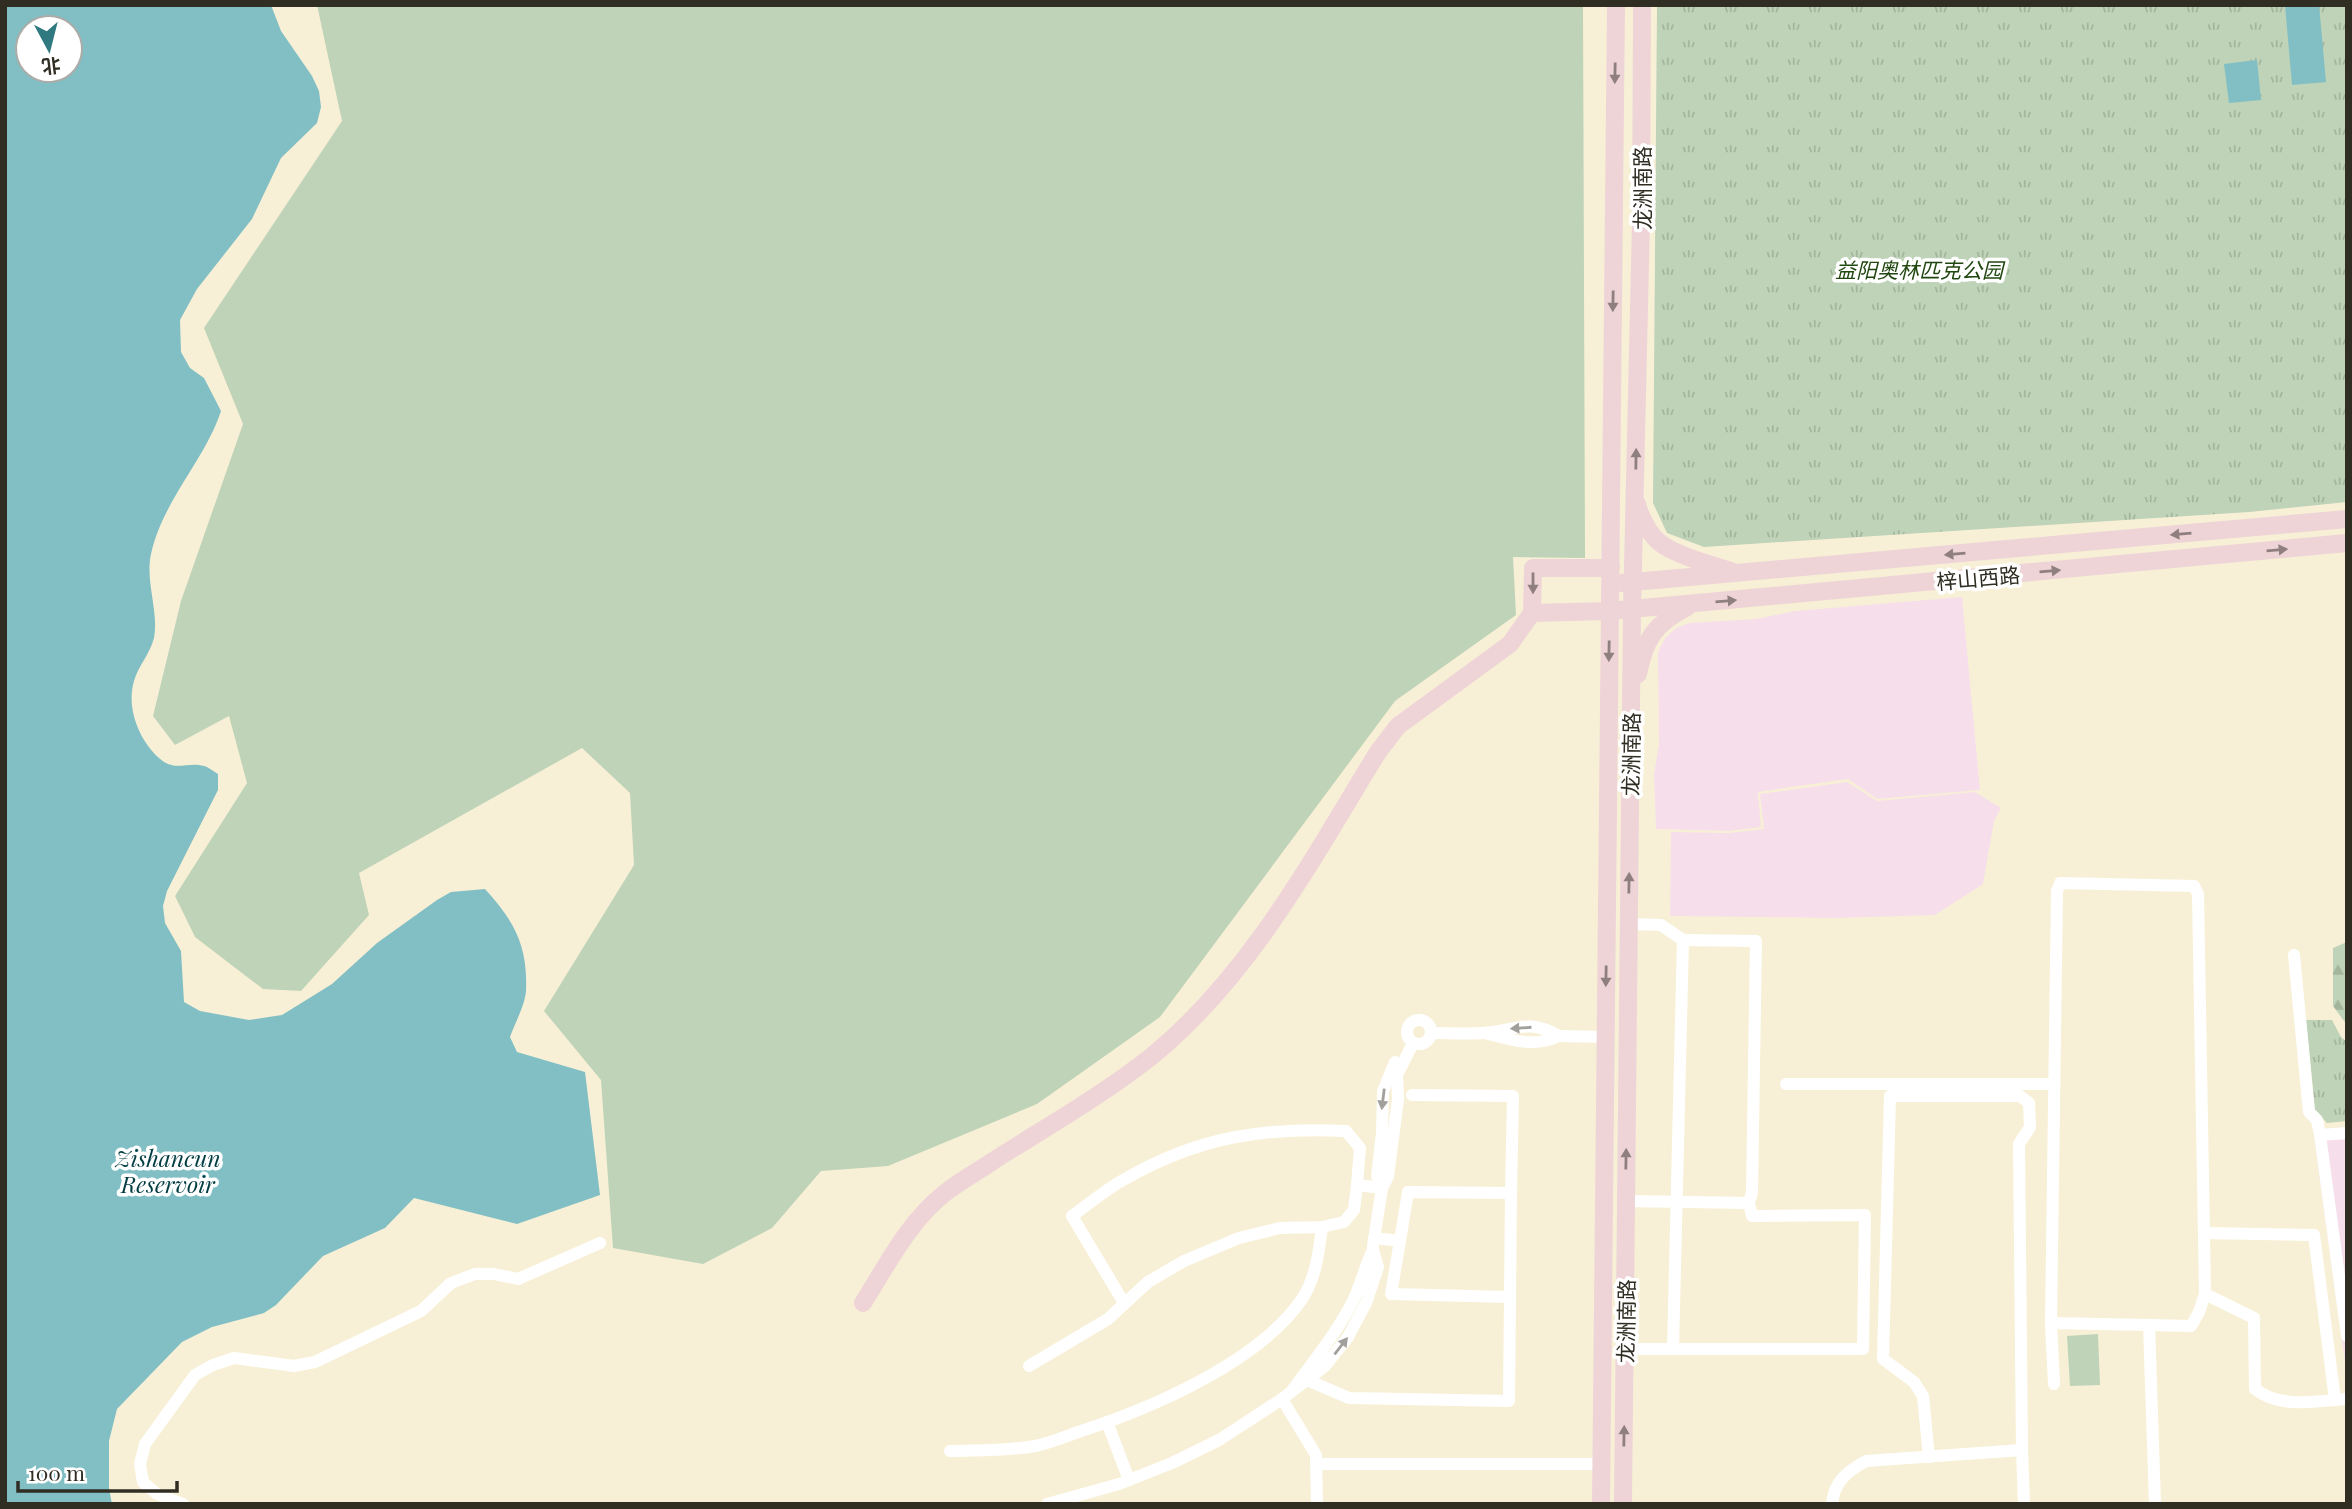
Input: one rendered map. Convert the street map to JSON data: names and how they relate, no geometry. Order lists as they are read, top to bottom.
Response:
{
  "streets": {
    "main road": ["龙洲南路", "梓山西路"]
  },
  "crossings": [
    ["龙洲南路", "梓山西路"]
  ],
  "water": ["Zishancun Reservoir"],
  "parks": ["益阳奥林匹克公园"],
  "scale_bar": "100 m",
  "north": "bottom"
}
